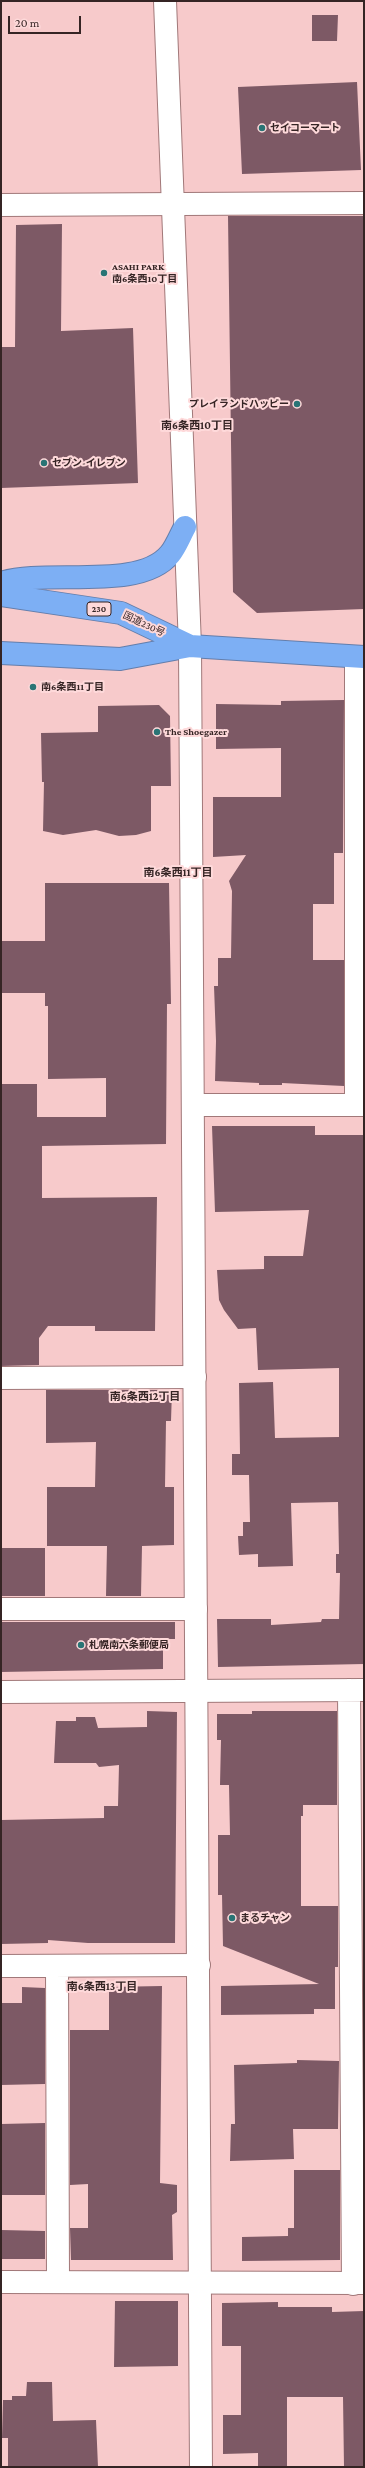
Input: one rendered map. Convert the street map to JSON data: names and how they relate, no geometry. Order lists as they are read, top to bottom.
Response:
{
  "streets": {
    "highway": ["230", "国道230号"]
  },
  "districts": [
    "南6条西10丁目",
    "南6条西11丁目",
    "南6条西12丁目",
    "南6条西13丁目"
  ],
  "places": [
    "セイコーマート",
    "ASAHI PARK 南6条西10丁目",
    "プレイランドハッピー",
    "セブン-イレブン",
    "南6条西11丁目",
    "The Shoegazer",
    "札幌南六条郵便局",
    "まるチャン"
  ],
  "scale_bar": "20 m"
}
